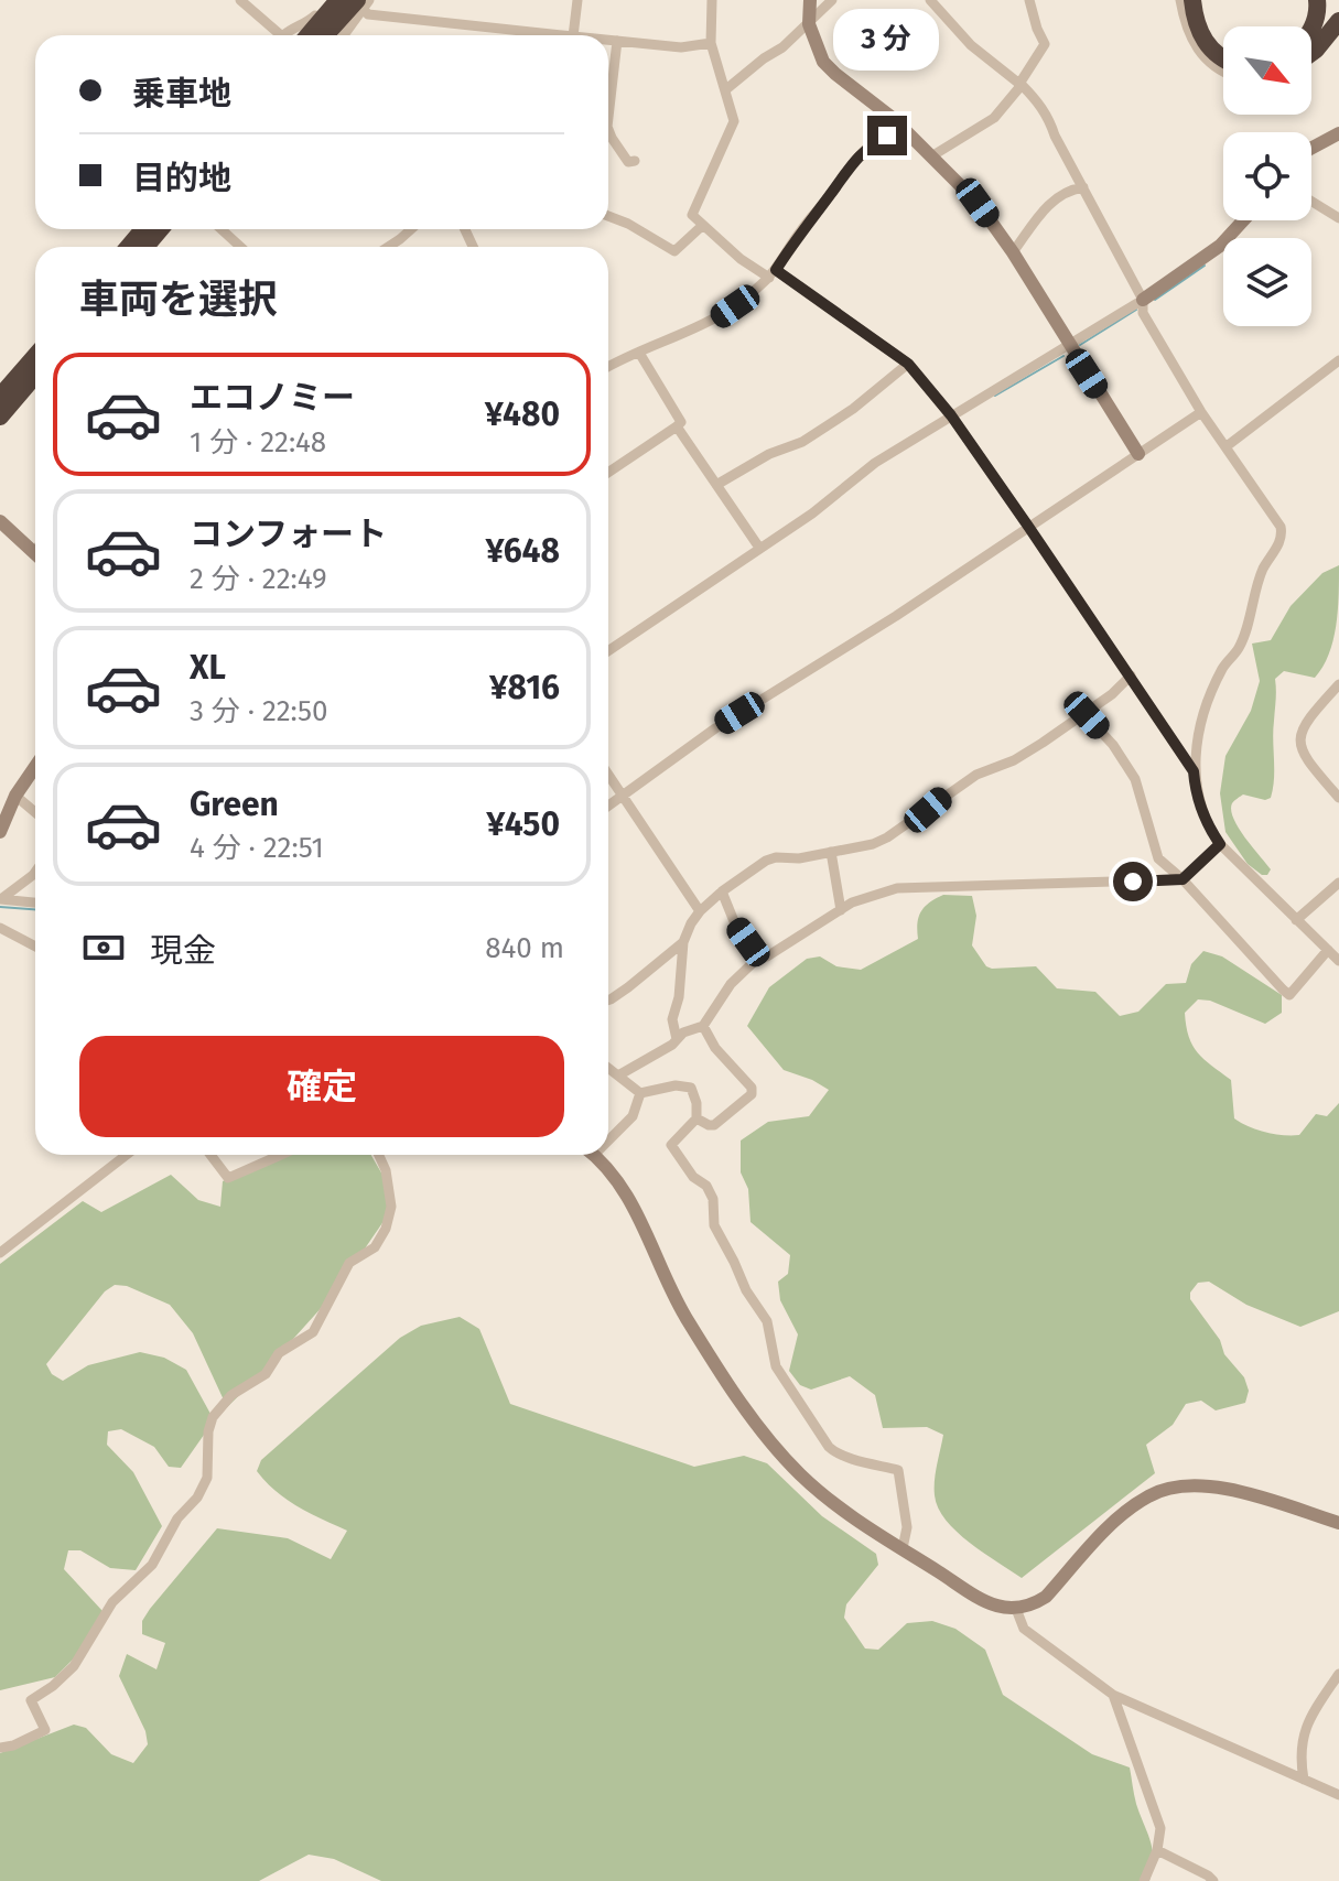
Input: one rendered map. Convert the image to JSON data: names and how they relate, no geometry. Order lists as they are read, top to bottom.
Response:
{
  "north": "bottom right",
  "page": {
    "bubble": "3 分",
    "banner": ["乗車地", "目的地"],
    "heading": "車両を選択",
    "list": [
      {
        "name": "エコノミー",
        "note": "1 分 · 22:48",
        "value": "¥480"
      },
      {
        "name": "コンフォート",
        "note": "2 分 · 22:49",
        "value": "¥648"
      },
      {
        "name": "XL",
        "note": "3 分 · 22:50",
        "value": "¥816"
      },
      {
        "name": "Green",
        "note": "4 分 · 22:51",
        "value": "¥450"
      }
    ],
    "pay": ["現金", "840 m"],
    "buttons": "確定"
  }
}
